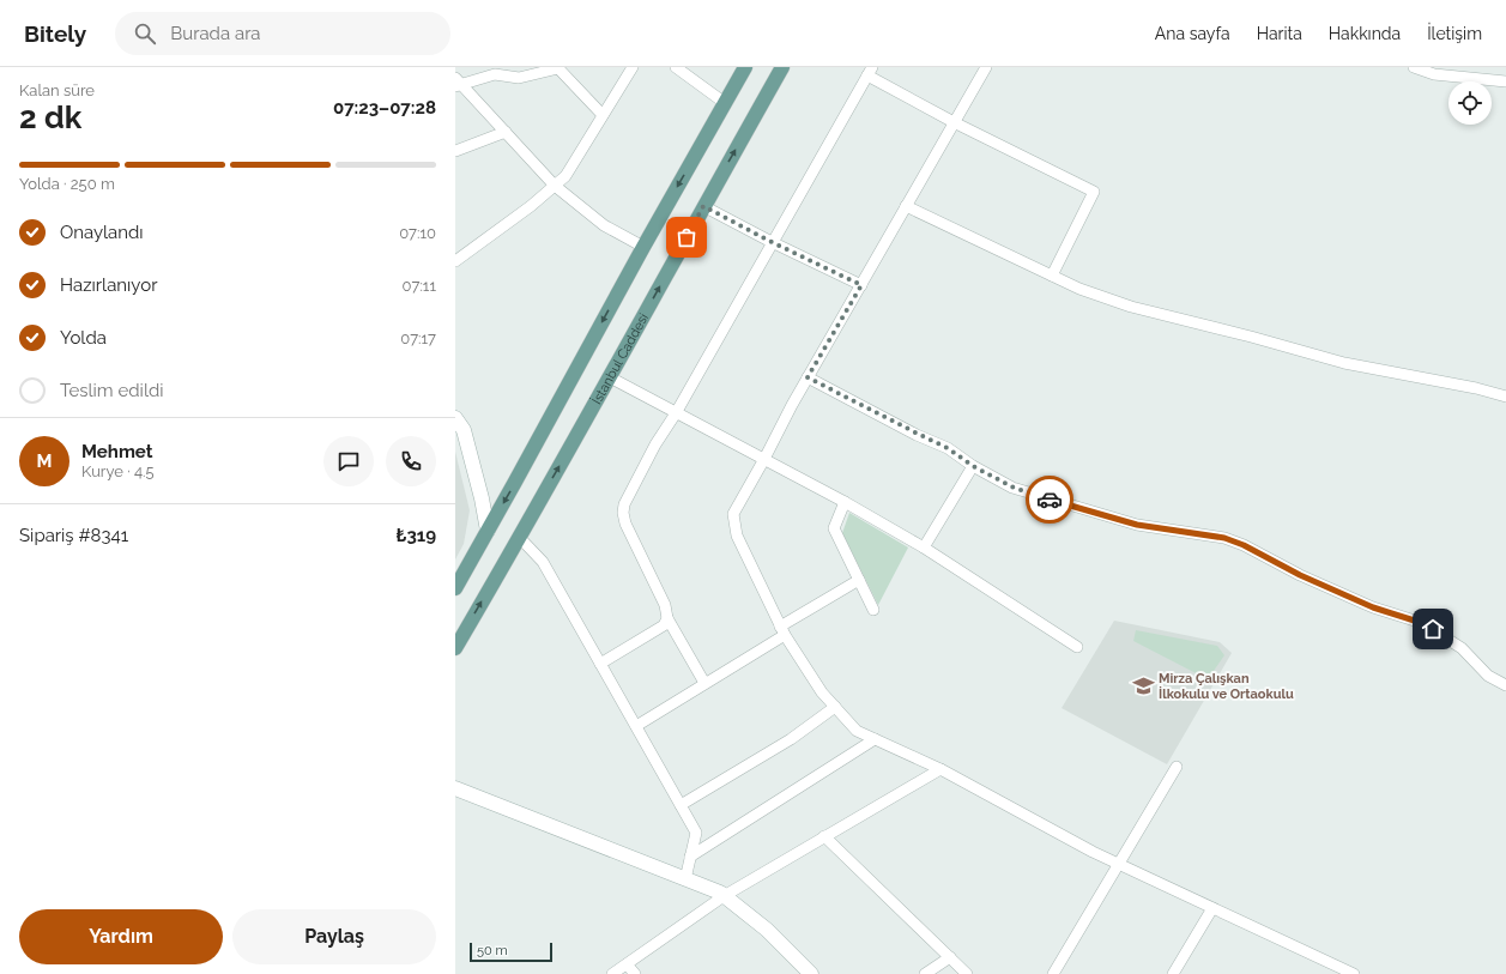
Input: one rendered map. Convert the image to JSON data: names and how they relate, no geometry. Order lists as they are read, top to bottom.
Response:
{
  "streets": {
    "main road": ["İstanbul Caddesi"]
  },
  "places": {
    "school or university": ["Mirza Çalışkan İlkokulu ve Ortaokulu"]
  },
  "scale_bar": "50 m",
  "page": {
    "header": "Bitely",
    "search": "Burada ara",
    "nav": [
      "Ana sayfa",
      "Harita",
      "Hakkında",
      "İletişim"
    ],
    "heading": ["2 dk", "Kalan süre", "07:23–07:28"],
    "panel": [
      "Mehmet",
      "Kurye · 4.5",
      "Sipariş #8341",
      "₺319"
    ],
    "bar": "Yolda · 250 m",
    "list": [
      ["Onaylandı", "07:10"],
      ["Hazırlanıyor", "07:11"],
      ["Yolda", "07:17"],
      "Teslim edildi"
    ],
    "round": "M",
    "buttons": ["Yardım", "Paylaş"],
    "scale": "50 m"
  }
}
